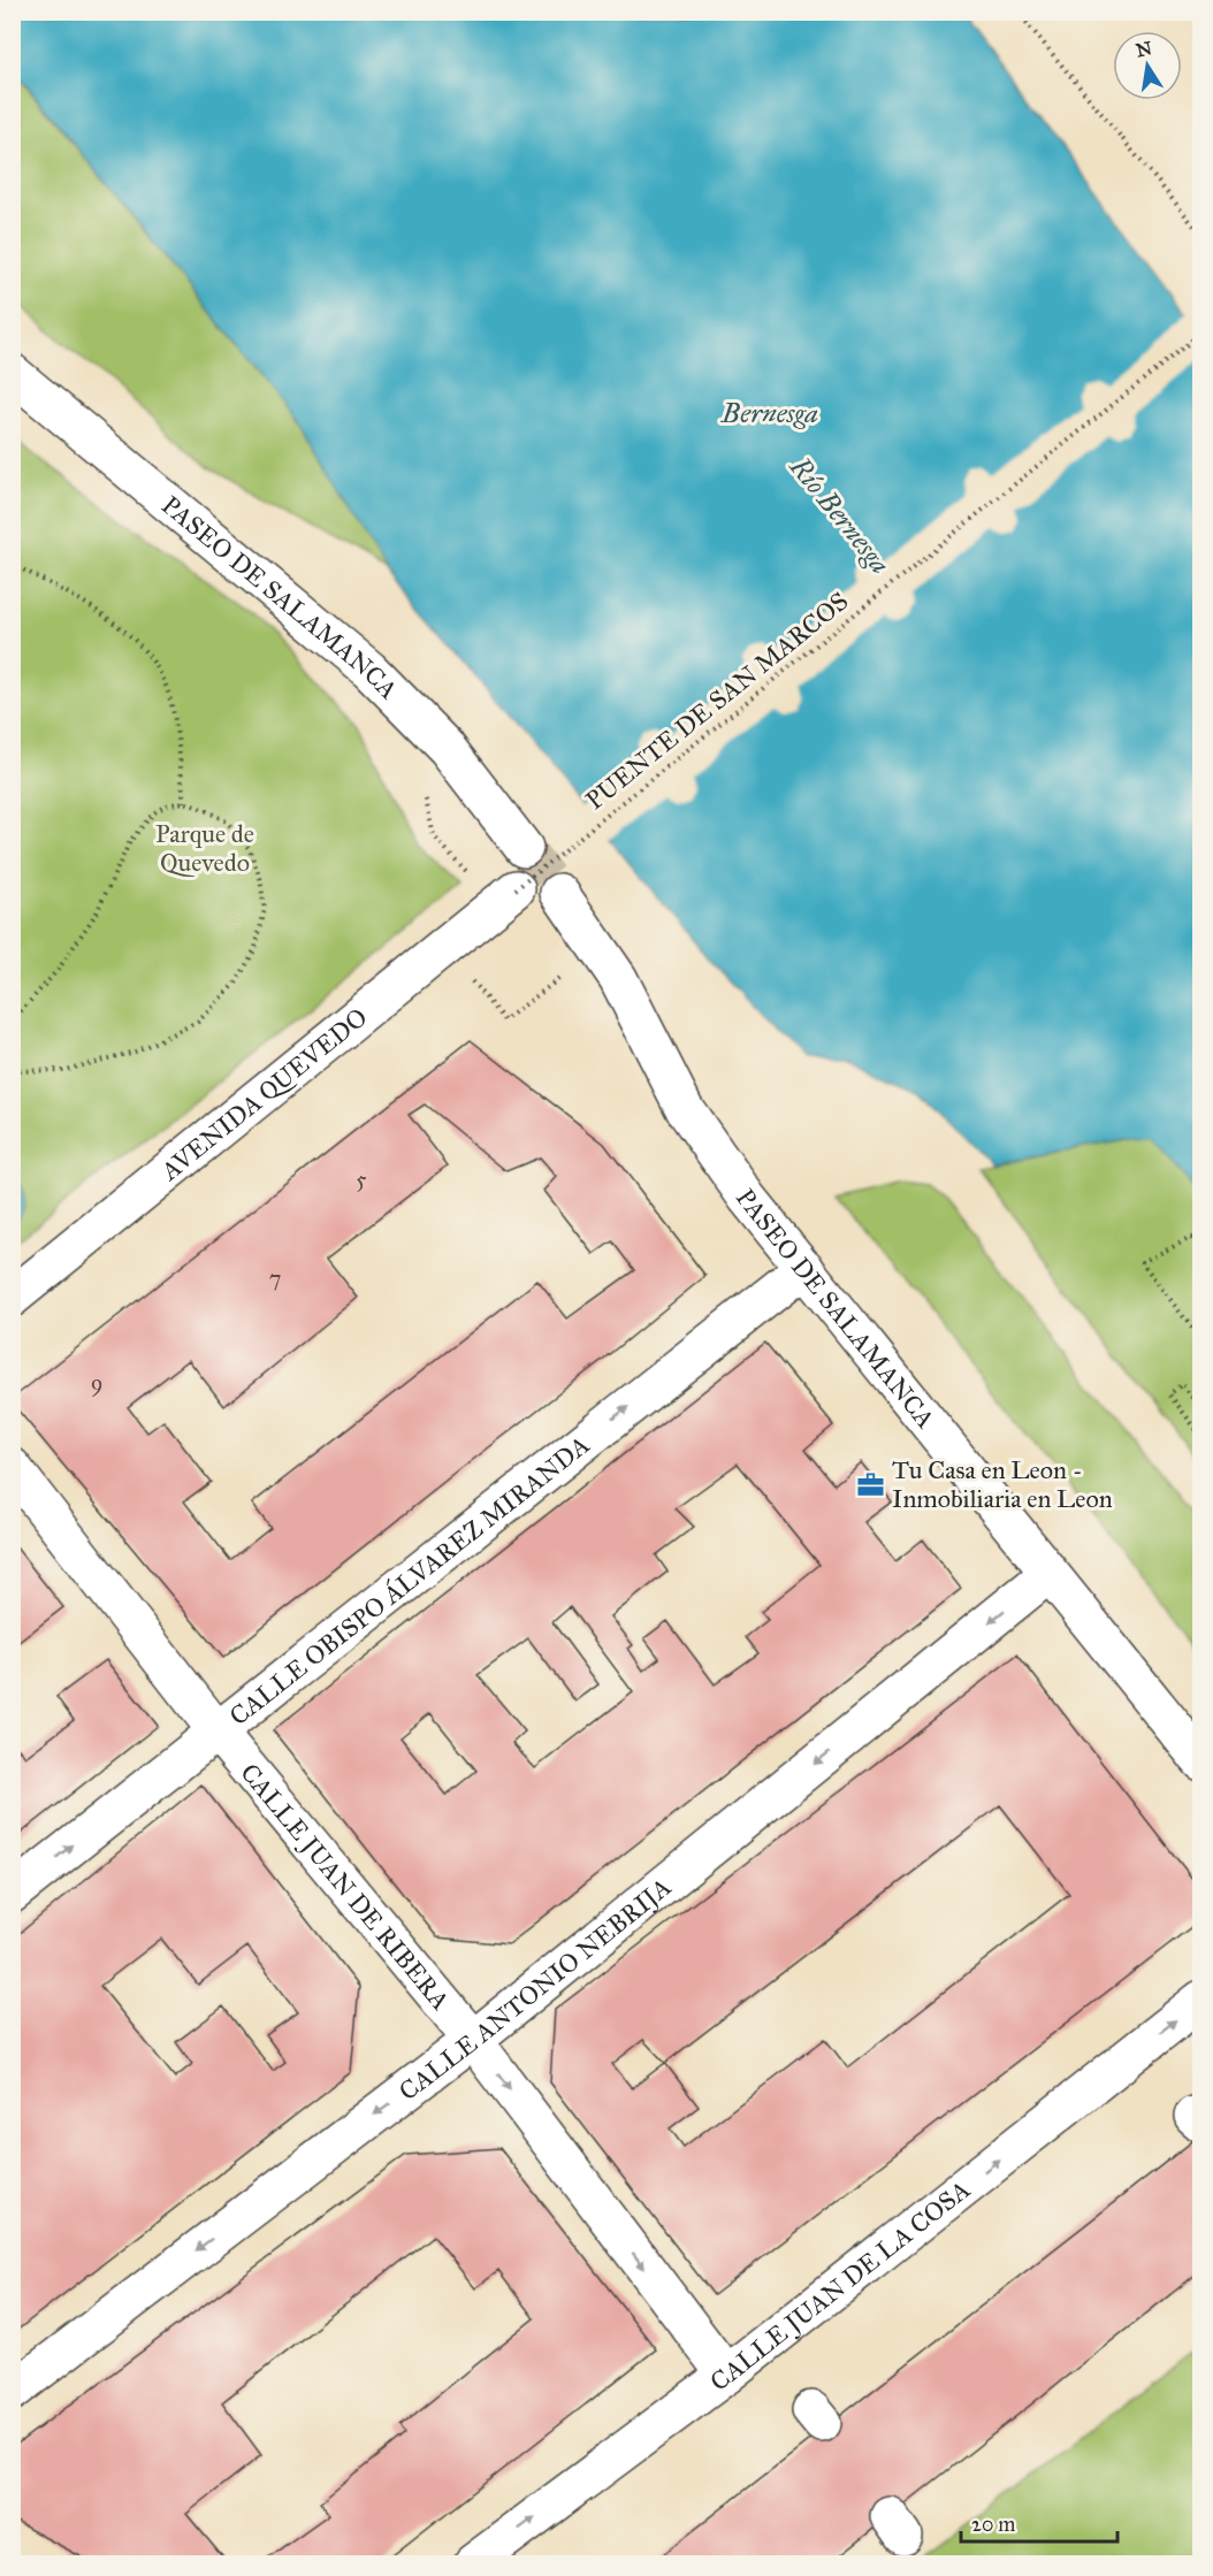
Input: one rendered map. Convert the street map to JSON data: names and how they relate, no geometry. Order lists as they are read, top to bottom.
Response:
{
  "streets": {
    "street": [
      "PASEO DE SALAMANCA",
      "AVENIDA QUEVEDO",
      "CALLE OBISPO ÁLVAREZ MIRANDA",
      "CALLE JUAN DE RIBERA",
      "CALLE ANTONIO NEBRIJA",
      "CALLE JUAN DE LA COSA"
    ],
    "path": ["PUENTE DE SAN MARCOS"]
  },
  "crossings": [
    ["PASEO DE SALAMANCA", "CALLE OBISPO ÁLVAREZ MIRANDA"],
    ["PASEO DE SALAMANCA", "CALLE ANTONIO NEBRIJA"],
    ["PUENTE DE SAN MARCOS", "AVENIDA QUEVEDO"],
    ["CALLE OBISPO ÁLVAREZ MIRANDA", "CALLE JUAN DE RIBERA"],
    ["CALLE JUAN DE RIBERA", "CALLE ANTONIO NEBRIJA"],
    ["CALLE JUAN DE RIBERA", "CALLE JUAN DE LA COSA"]
  ],
  "one_way": [
    "CALLE OBISPO ÁLVAREZ MIRANDA",
    "CALLE JUAN DE RIBERA",
    "CALLE ANTONIO NEBRIJA",
    "CALLE JUAN DE LA COSA"
  ],
  "water": ["Bernesga", "Río Bernesga"],
  "parks": ["Parque de Quevedo"],
  "places": {
    "office": ["Tu Casa en Leon - Inmobiliaria en Leon"]
  },
  "house_numbers": ["5", "7", "9"],
  "scale_bar": "20 m",
  "north": "top"
}
